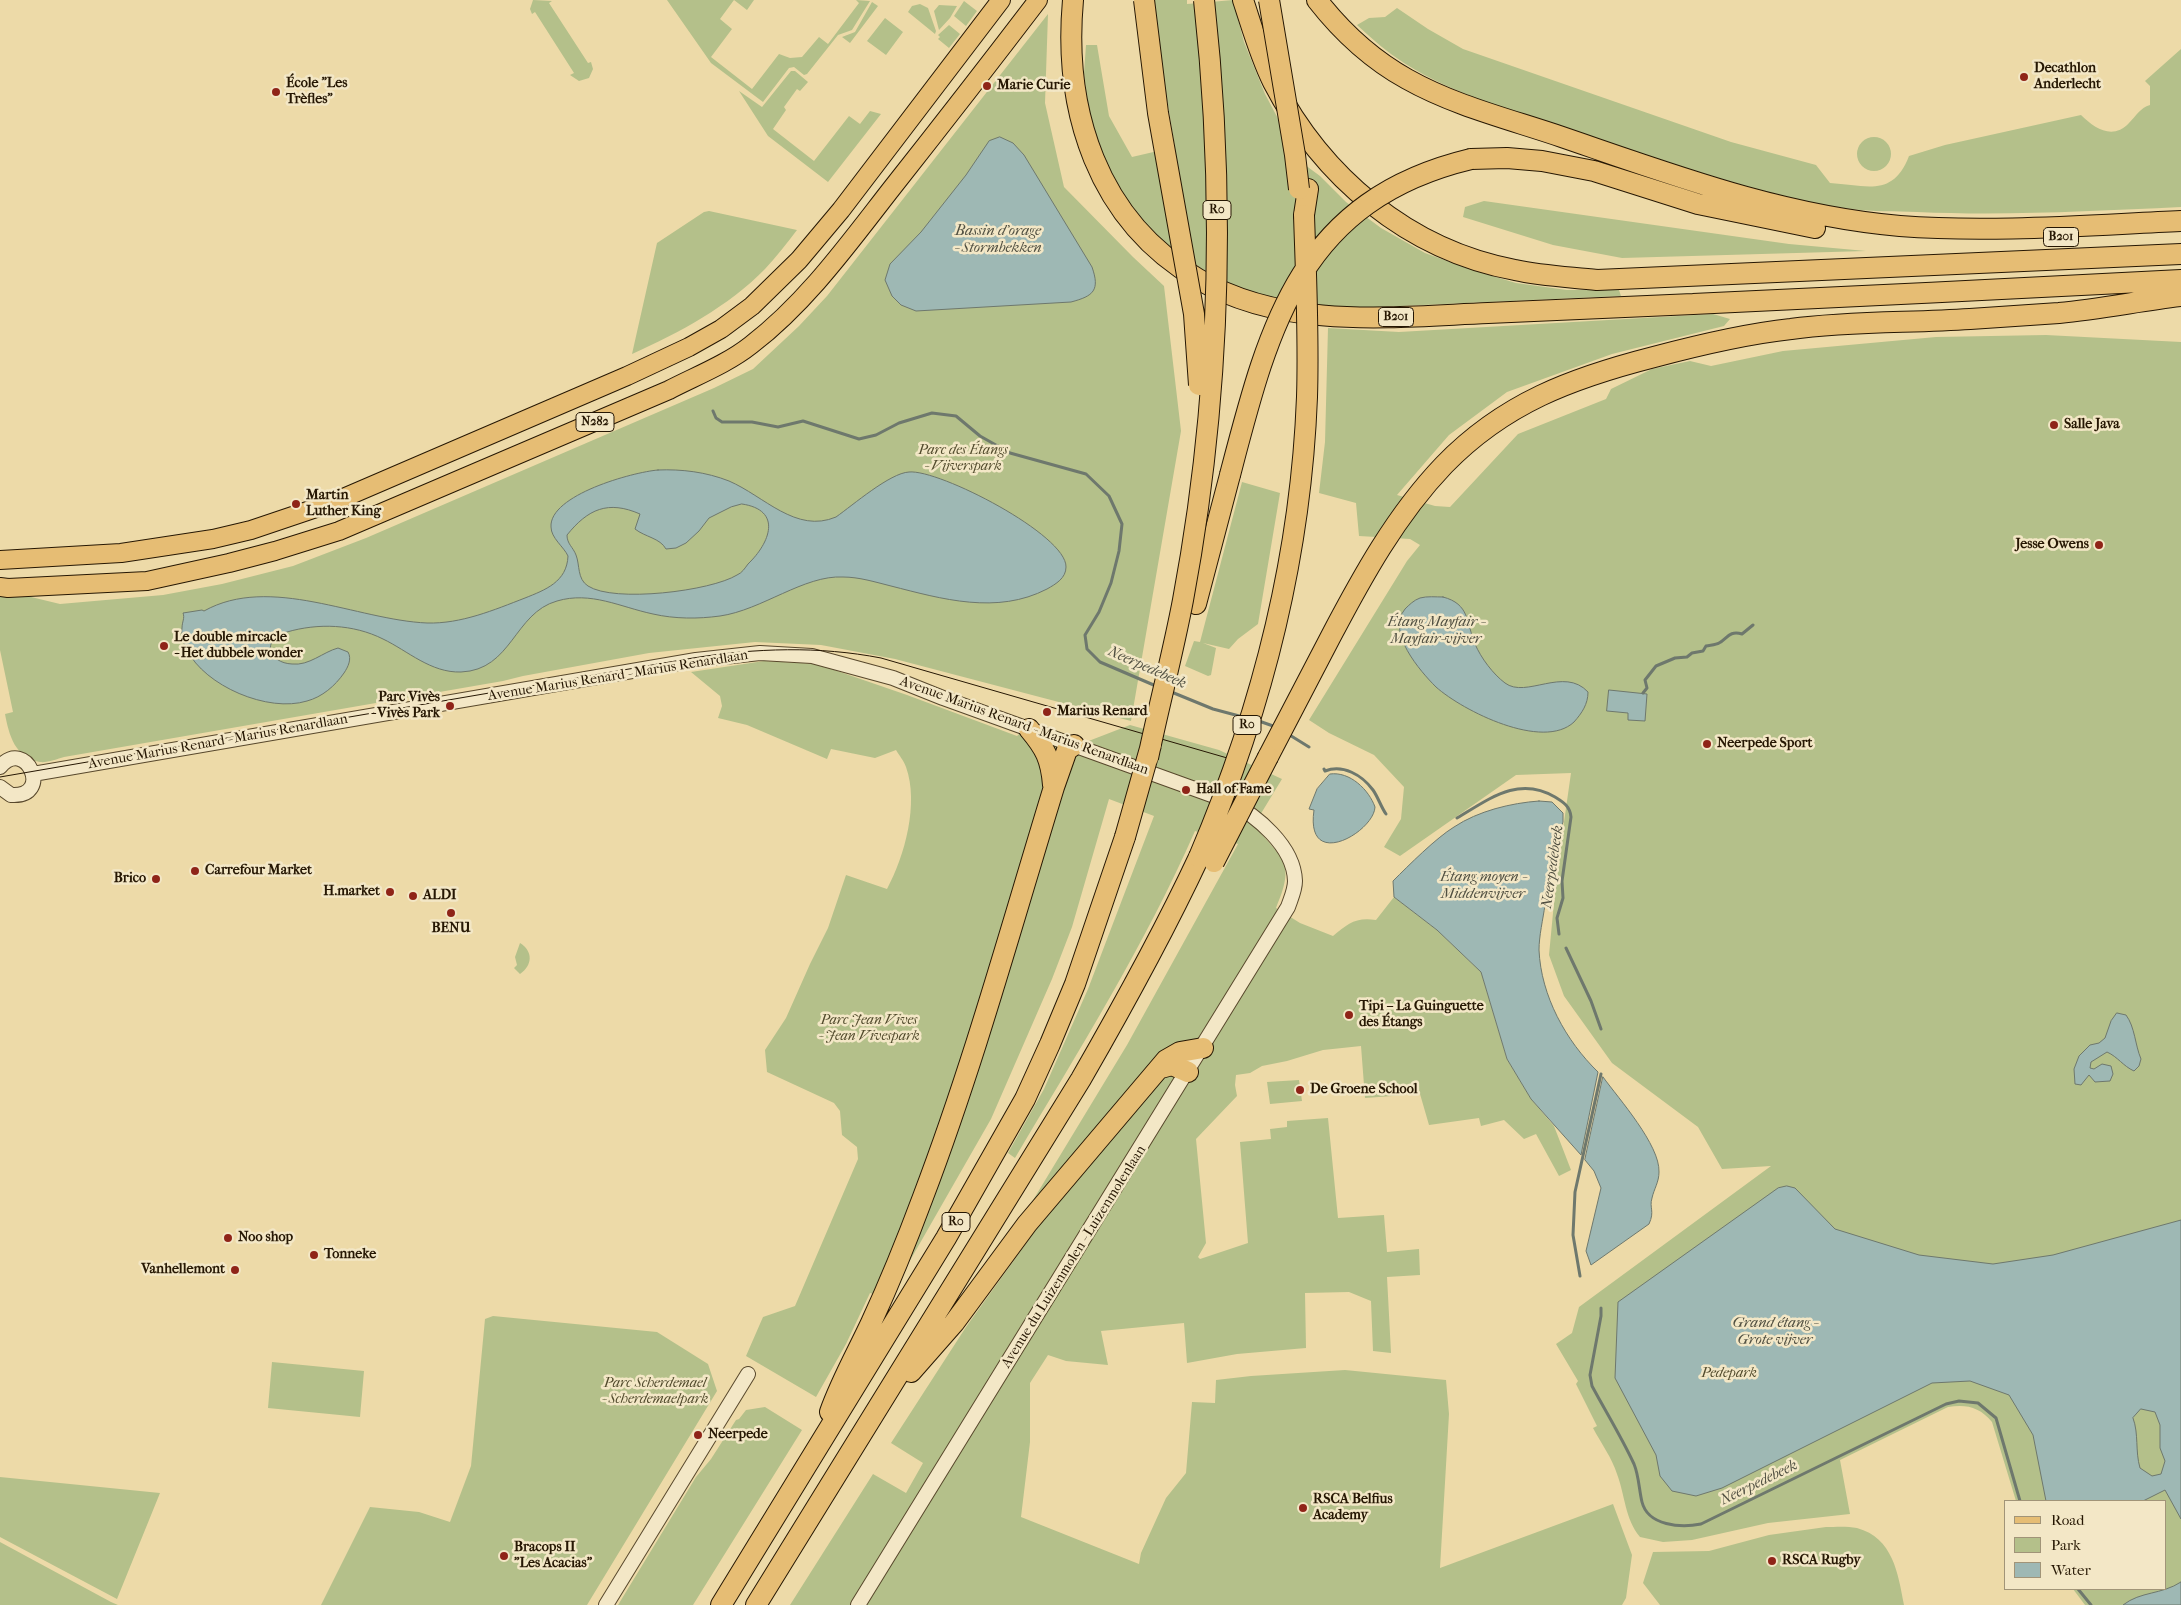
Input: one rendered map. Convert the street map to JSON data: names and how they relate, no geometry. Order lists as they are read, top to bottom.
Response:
{
  "streets": {
    "highway": ["R0", "B201"],
    "main road": ["N282"],
    "street": ["Avenue Marius Renard - Marius Renardlaan", "Avenue du Luizenmolen - Luizenmolenlaan"]
  },
  "crossings": [
    ["R0", "B201"],
    ["Avenue Marius Renard - Marius Renardlaan", "Avenue du Luizenmolen - Luizenmolenlaan"]
  ],
  "water": [
    "Bassin d'orage - Stormbekken",
    "Étang Mayfair - Mayfair-vijver",
    "Neerpedebeek",
    "Étang moyen - Middenvijver",
    "Grand étang - Grote vijver"
  ],
  "parks": [
    "Parc des Étangs - Vijverspark",
    "Parc Jean Vives - Jean Vivespark",
    "Pedepark",
    "Parc Scherdemael - Scherdemaelpark"
  ],
  "places": [
    "Decathlon Anderlecht",
    "Marie Curie",
    "École \"Les Trèfles\"",
    "Salle Java",
    "Martin Luther King",
    "Jesse Owens",
    "Le double mircacle - Het dubbele wonder",
    "Parc Vivès - Vivès Park",
    "Marius Renard",
    "Neerpede Sport",
    "Hall of Fame",
    "Carrefour Market",
    "Brico",
    "H.market",
    "ALDI",
    "BENU",
    "Tipi – La Guinguette des Étangs",
    "De Groene School",
    "Noo shop",
    "Tonneke",
    "Vanhellemont",
    "Neerpede",
    "RSCA Belfius Academy",
    "Bracops II \"Les Acacias\"",
    "RSCA Rugby"
  ],
  "legend": ["Road", "Park", "Water"]
}
